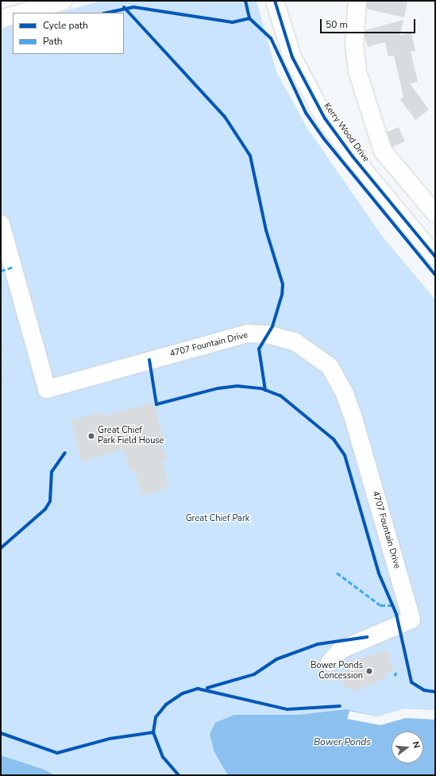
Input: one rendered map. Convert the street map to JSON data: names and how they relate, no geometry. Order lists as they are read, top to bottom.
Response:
{
  "streets": {
    "street": ["Kerry Wood Drive", "4707 Fountain Drive"]
  },
  "water": ["Bower Ponds"],
  "parks": ["Great Chief Park"],
  "places": ["Great Chief Park Field House", "Bower Ponds Concession"],
  "legend": ["Cycle path", "Path"],
  "scale_bar": "50 m",
  "north": "right"
}
